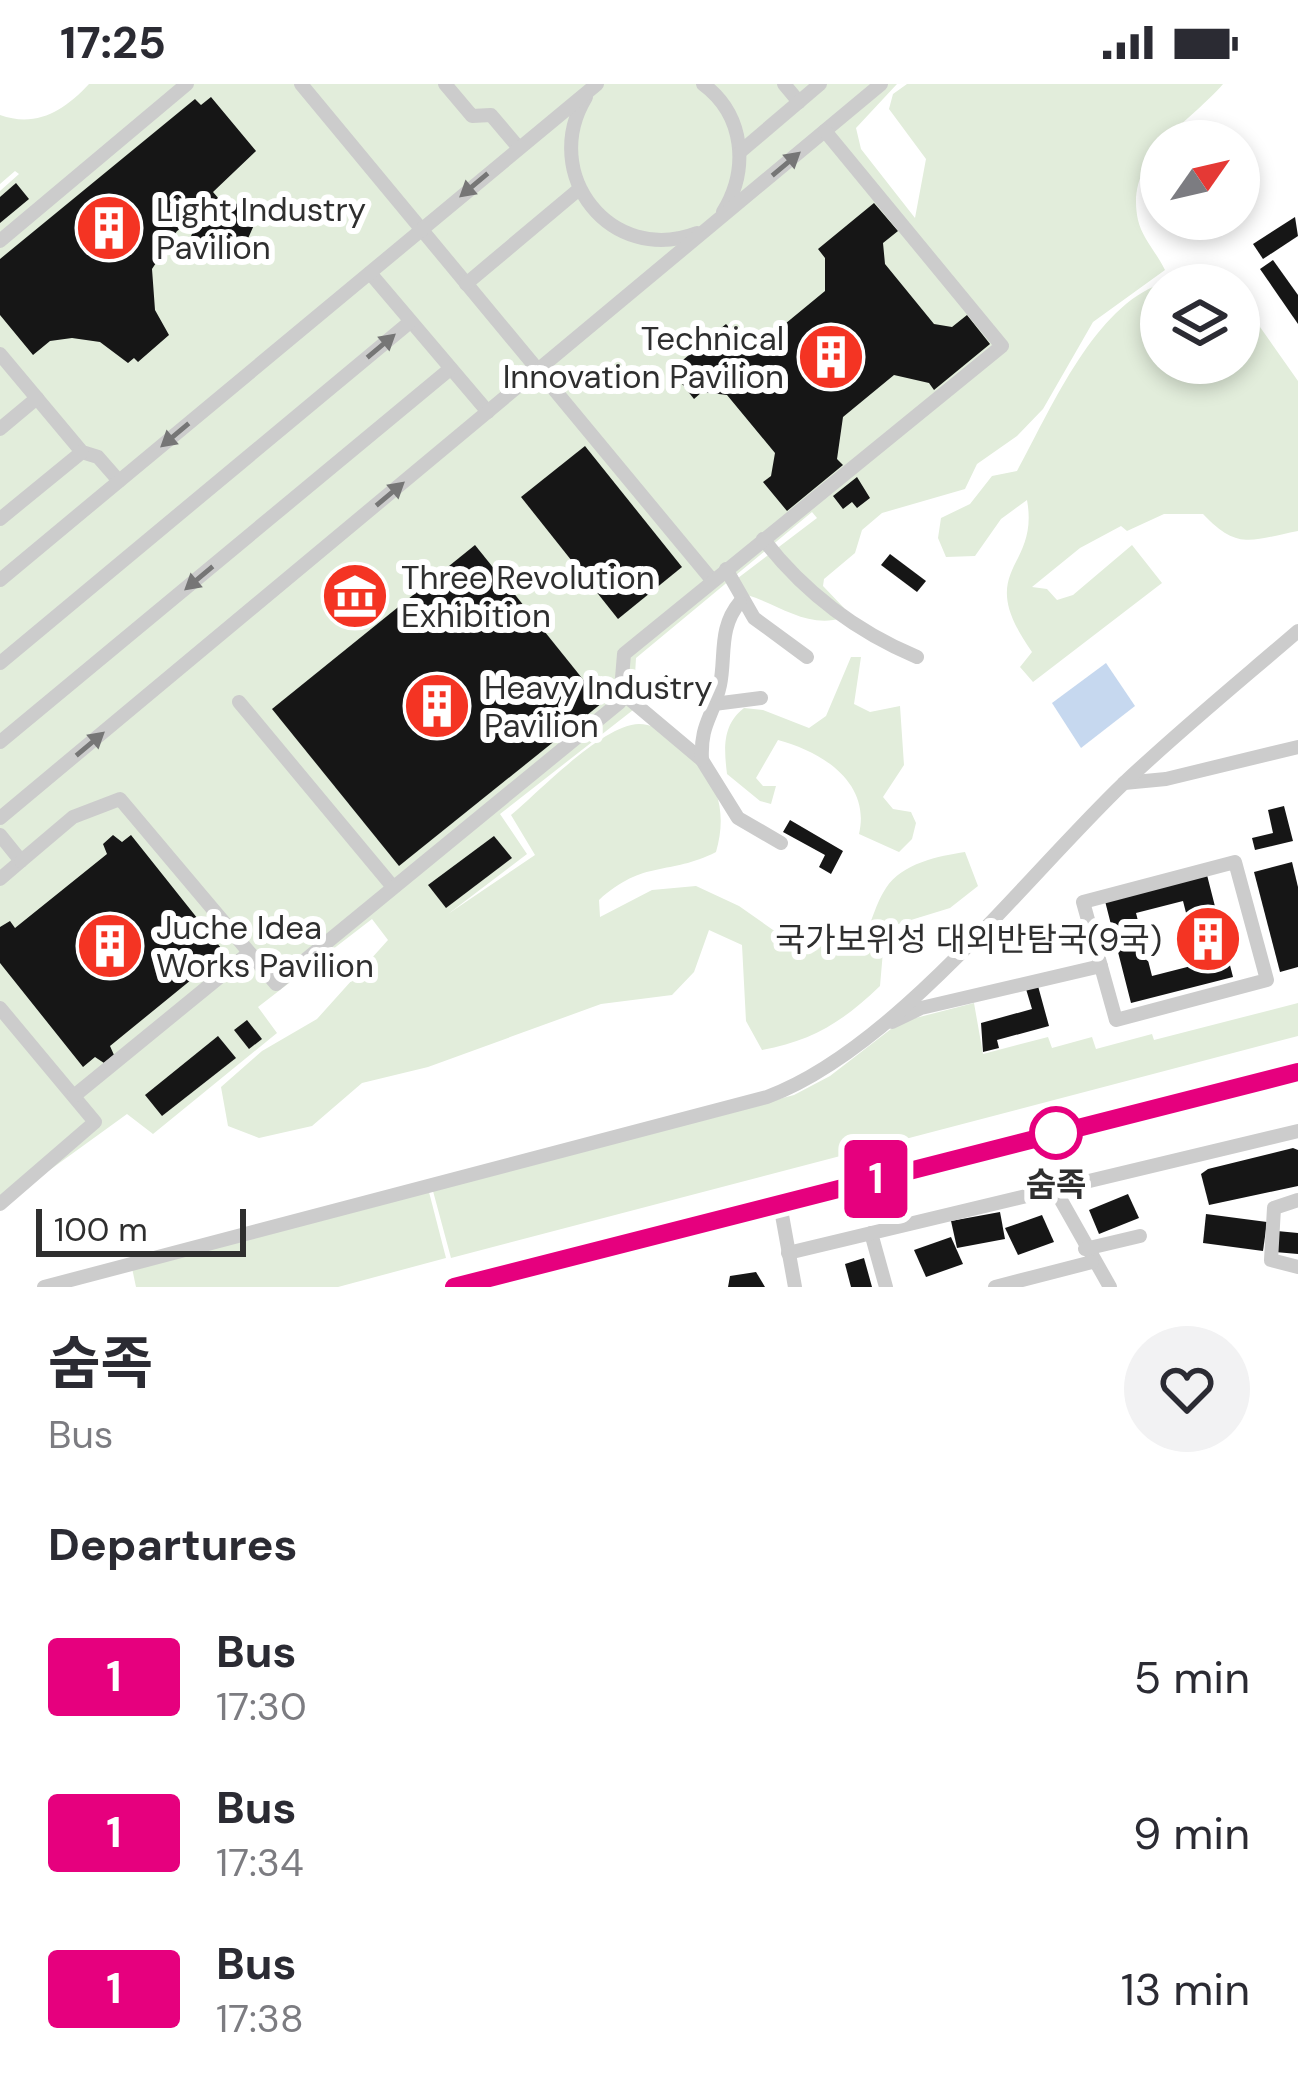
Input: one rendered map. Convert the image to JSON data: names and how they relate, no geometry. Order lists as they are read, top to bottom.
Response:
{
  "places": {
    "building": [
      "Light Industry Pavilion",
      "Technical Innovation Pavilion",
      "Heavy Industry Pavilion",
      "국가보위성 대외반탐국(9국)",
      "Juche Idea Works Pavilion"
    ],
    "museum": ["Three Revolution Exhibition"],
    "other": ["숨족"]
  },
  "lines": ["bus line 1"],
  "scale_bar": "100 m",
  "north": "top right",
  "page": {
    "status": "17:25",
    "on_map": "1",
    "scale": "100 m",
    "heading": [
      ["숨족", "Bus"],
      "Departures"
    ],
    "list": [
      {
        "mark": "1",
        "name": "Bus",
        "note": "17:30",
        "value": "5 min"
      },
      {
        "mark": "1",
        "name": "Bus",
        "note": "17:34",
        "value": "9 min"
      },
      {
        "mark": "1",
        "name": "Bus",
        "note": "17:38",
        "value": "13 min"
      }
    ]
  }
}
